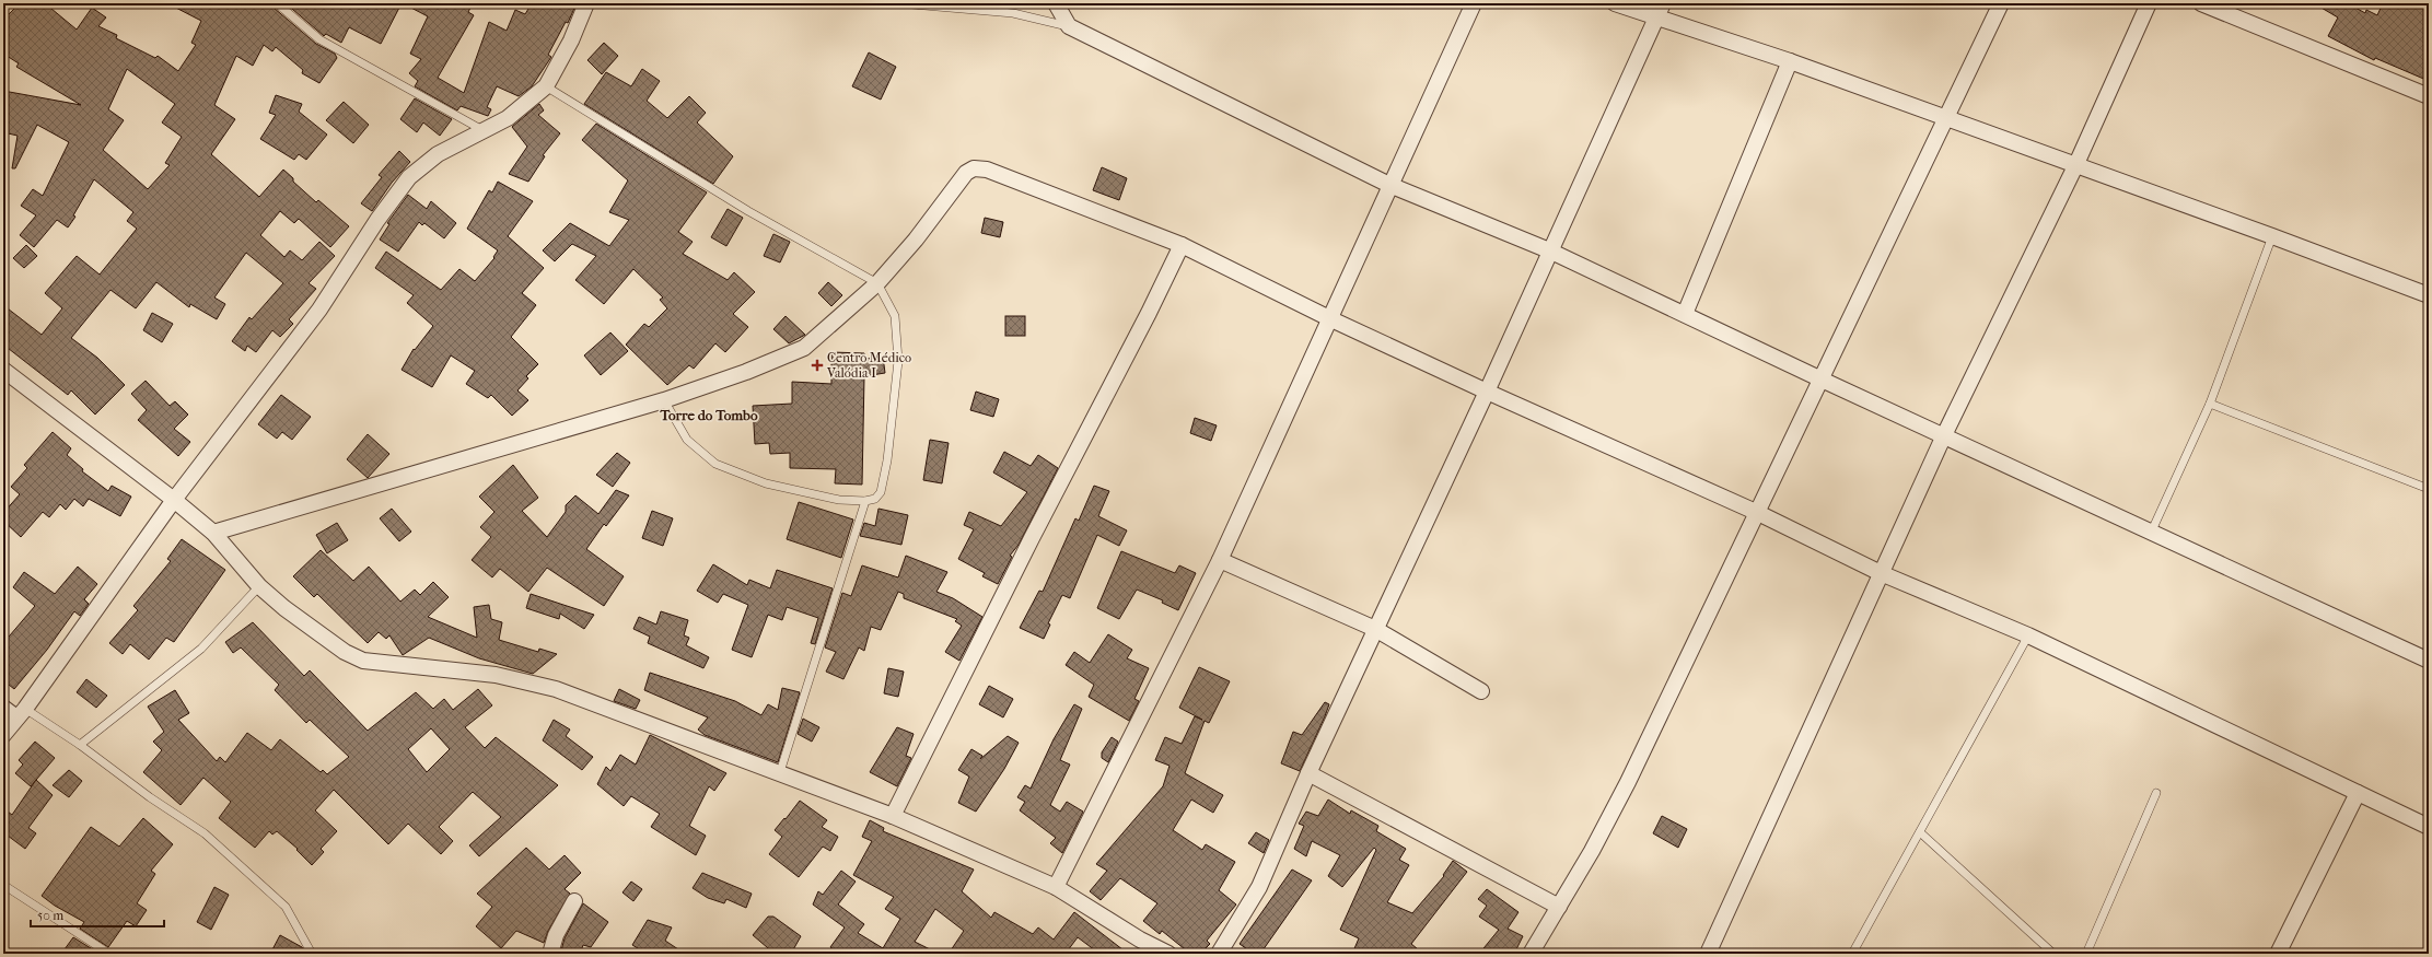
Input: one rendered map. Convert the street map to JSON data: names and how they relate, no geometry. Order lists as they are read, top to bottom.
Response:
{
  "districts": ["Torre do Tombo"],
  "places": {
    "health": ["Centro Médico Valódia I"]
  },
  "scale_bar": "50 m"
}
